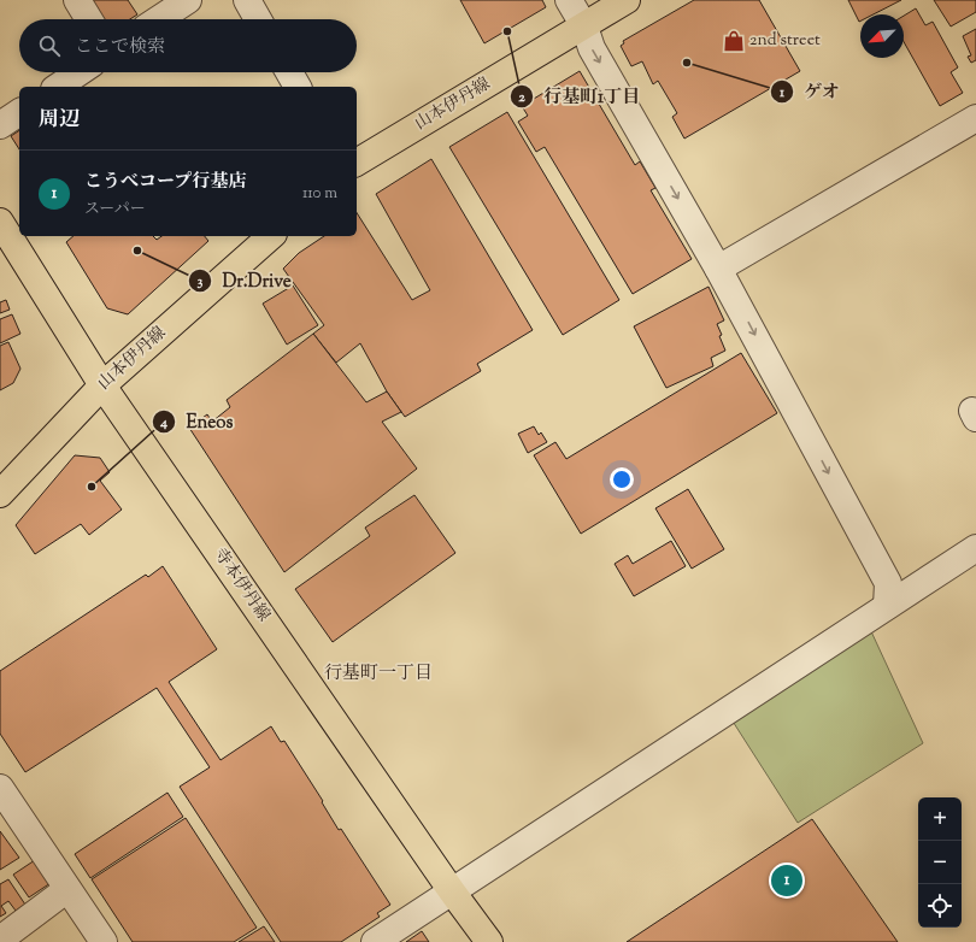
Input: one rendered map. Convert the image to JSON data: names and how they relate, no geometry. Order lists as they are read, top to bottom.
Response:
{
  "streets": {
    "main road": ["山本伊丹線", "寺本伊丹線"]
  },
  "crossings": [
    ["山本伊丹線", "寺本伊丹線"]
  ],
  "districts": ["行基町一丁目"],
  "places": {
    "other": [
      "行基町1丁目",
      "ゲオ",
      "Dr.Drive",
      "Eneos"
    ],
    "shop": ["2nd street"]
  },
  "north": "bottom left",
  "page": {
    "search": "ここで検索",
    "heading": "周辺",
    "list": [
      {
        "mark": "1",
        "name": "こうべコープ行基店",
        "note": "スーパー",
        "value": "110 m"
      }
    ],
    "map_buttons": ["+", "−"],
    "pins": "1"
  }
}
